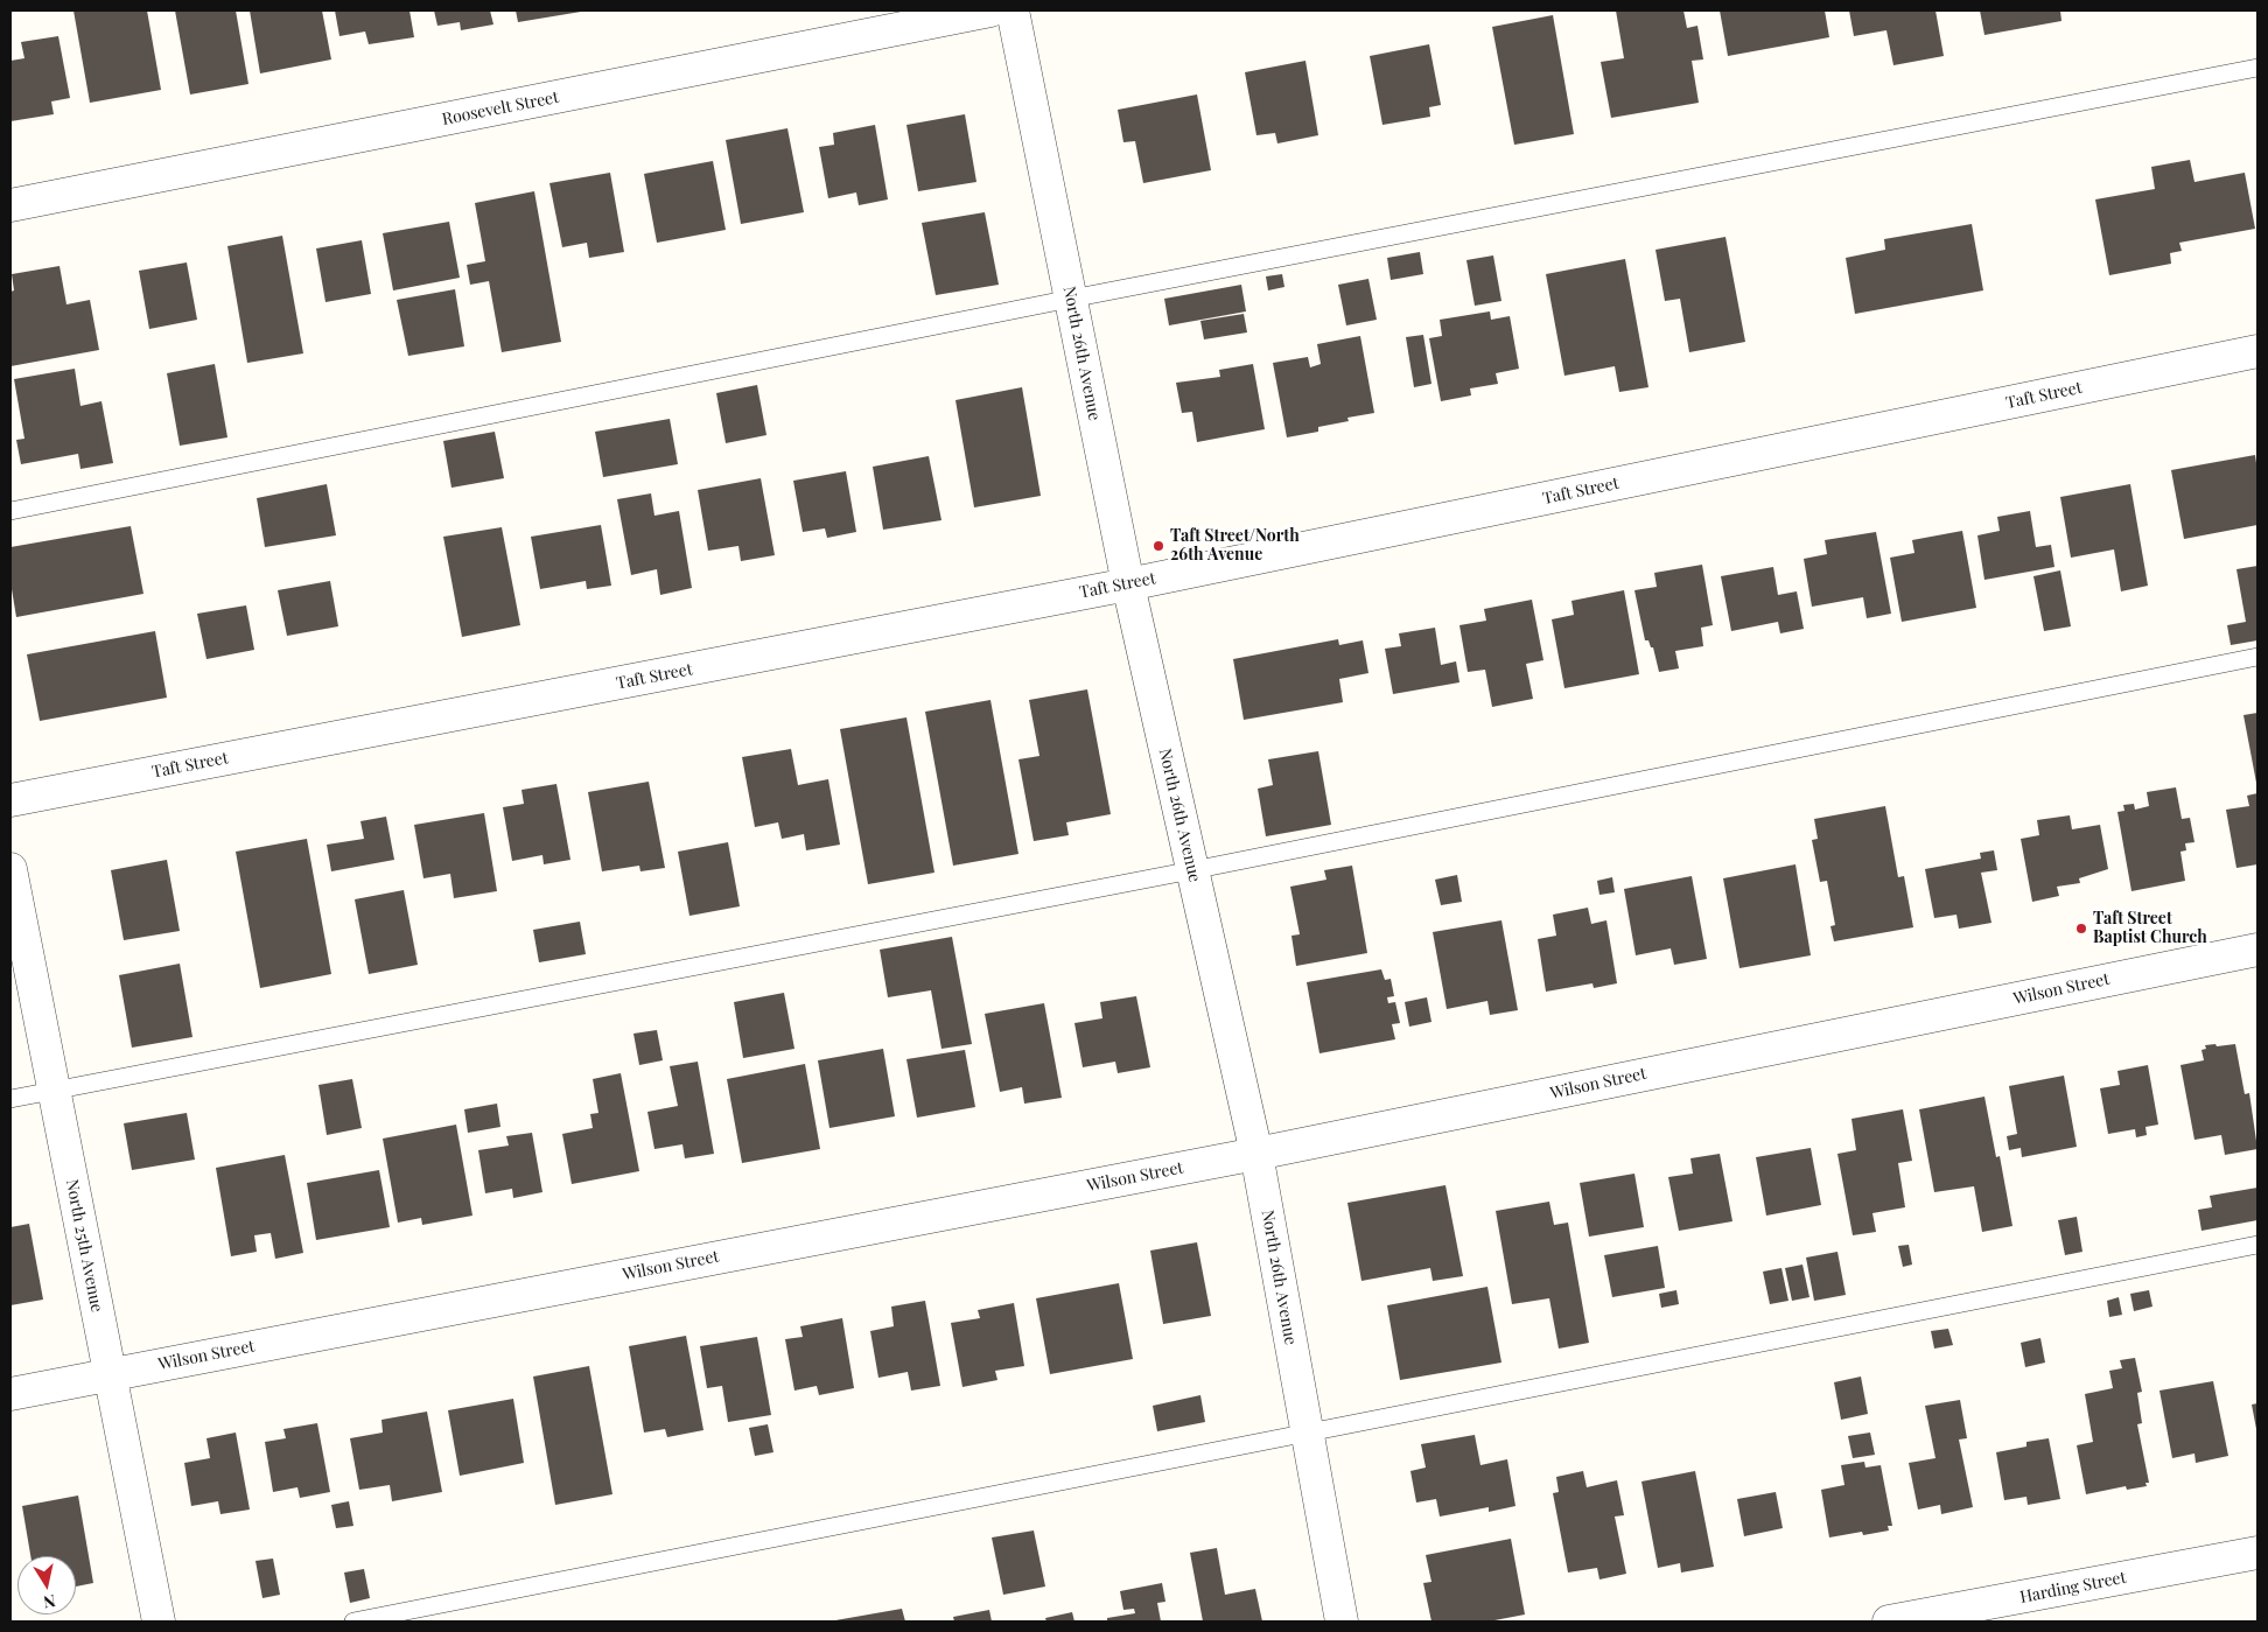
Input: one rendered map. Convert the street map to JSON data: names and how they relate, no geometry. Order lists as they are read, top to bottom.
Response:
{
  "streets": {
    "street": [
      "Roosevelt Street",
      "North 26th Avenue",
      "Taft Street",
      "Wilson Street",
      "North 25th Avenue",
      "Harding Street"
    ]
  },
  "crossings": [
    ["North 26th Avenue", "Taft Street"],
    ["North 26th Avenue", "Wilson Street"],
    ["Wilson Street", "North 25th Avenue"]
  ],
  "places": ["Taft Street/North 26th Avenue", "Taft Street Baptist Church"],
  "north": "bottom"
}
